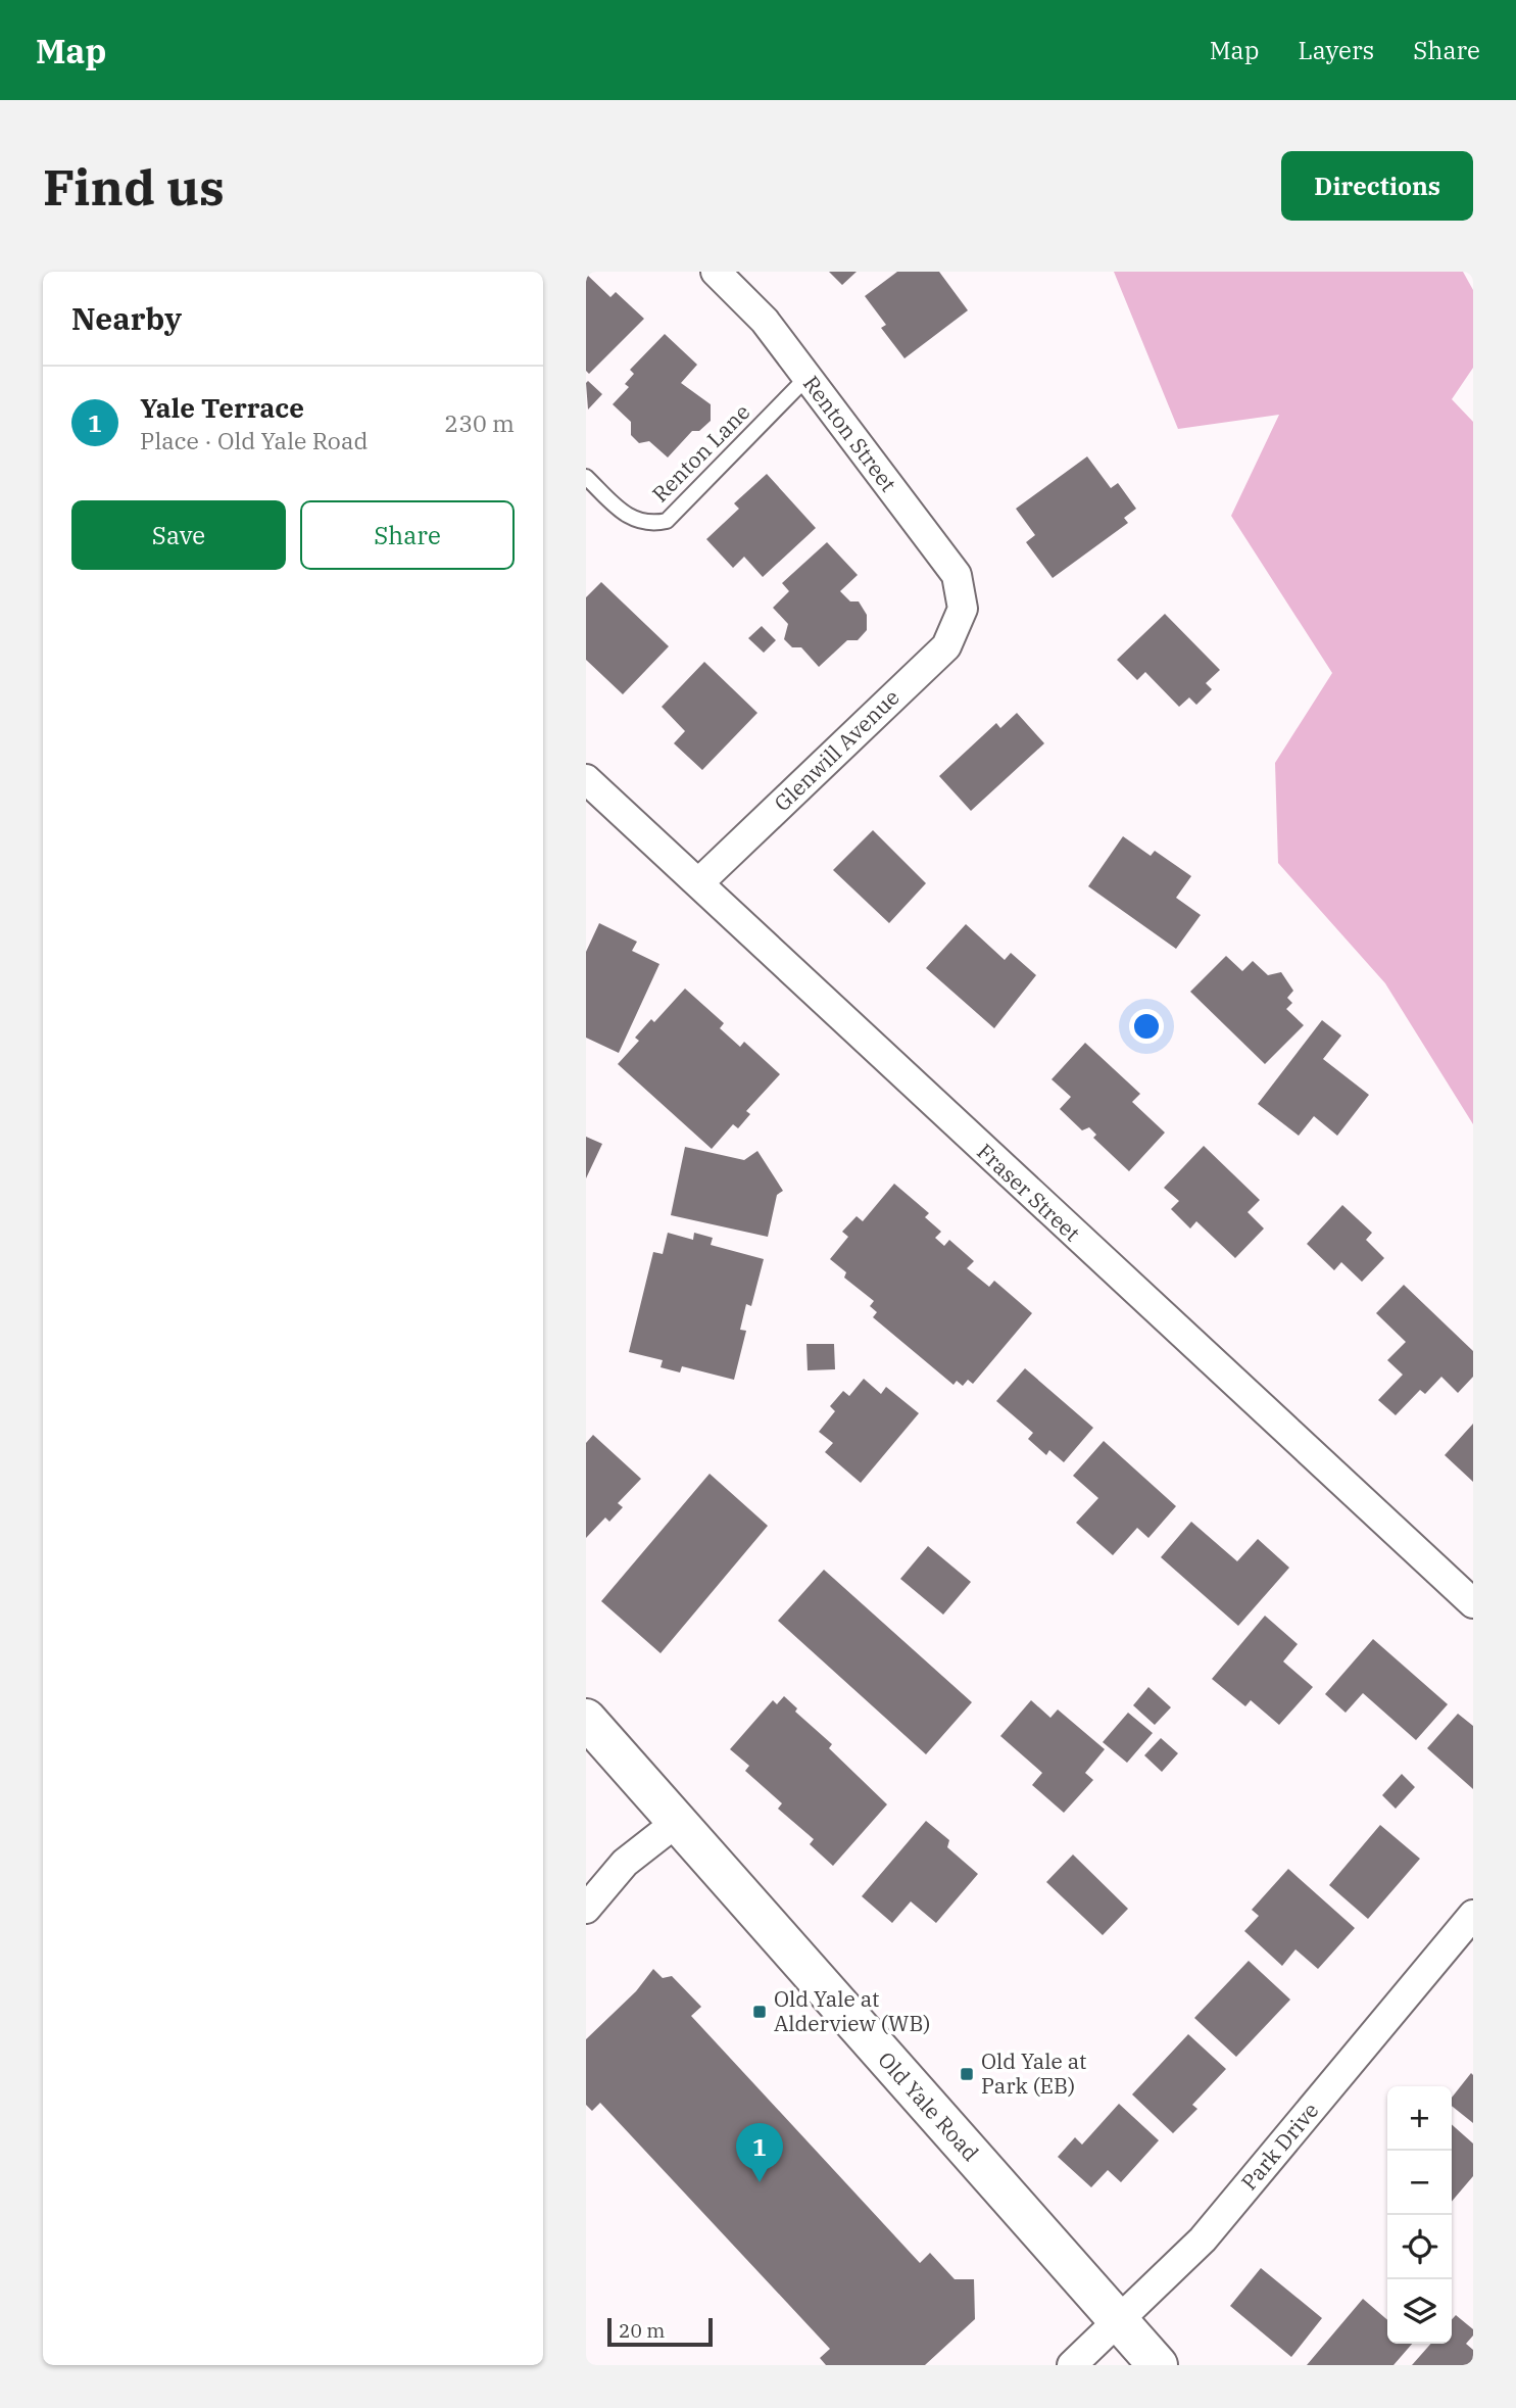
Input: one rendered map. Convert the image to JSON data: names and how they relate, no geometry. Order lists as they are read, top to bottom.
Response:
{
  "streets": {
    "main road": ["Old Yale Road"],
    "street": [
      "Renton Street",
      "Glenwill Avenue",
      "Fraser Street",
      "Park Drive"
    ],
    "lane": ["Renton Lane"]
  },
  "crossings": [
    ["Renton Street", "Renton Lane"],
    ["Renton Street", "Glenwill Avenue"],
    ["Glenwill Avenue", "Fraser Street"],
    ["Old Yale Road", "Park Drive"]
  ],
  "places": {
    "transit": ["Old Yale at Alderview (WB)", "Old Yale at Park (EB)"]
  },
  "scale_bar": "20 m",
  "page": {
    "header": "Map",
    "nav": ["Map", "Layers", "Share"],
    "buttons": [
      "Directions",
      ["Save", "Share"]
    ],
    "title": "Find us",
    "heading": "Nearby",
    "list": [
      {
        "mark": "1",
        "name": "Yale Terrace",
        "note": "Place · Old Yale Road",
        "value": "230 m"
      }
    ],
    "map_buttons": ["+", "−"],
    "pins": "1",
    "scale": "20 m"
  }
}
